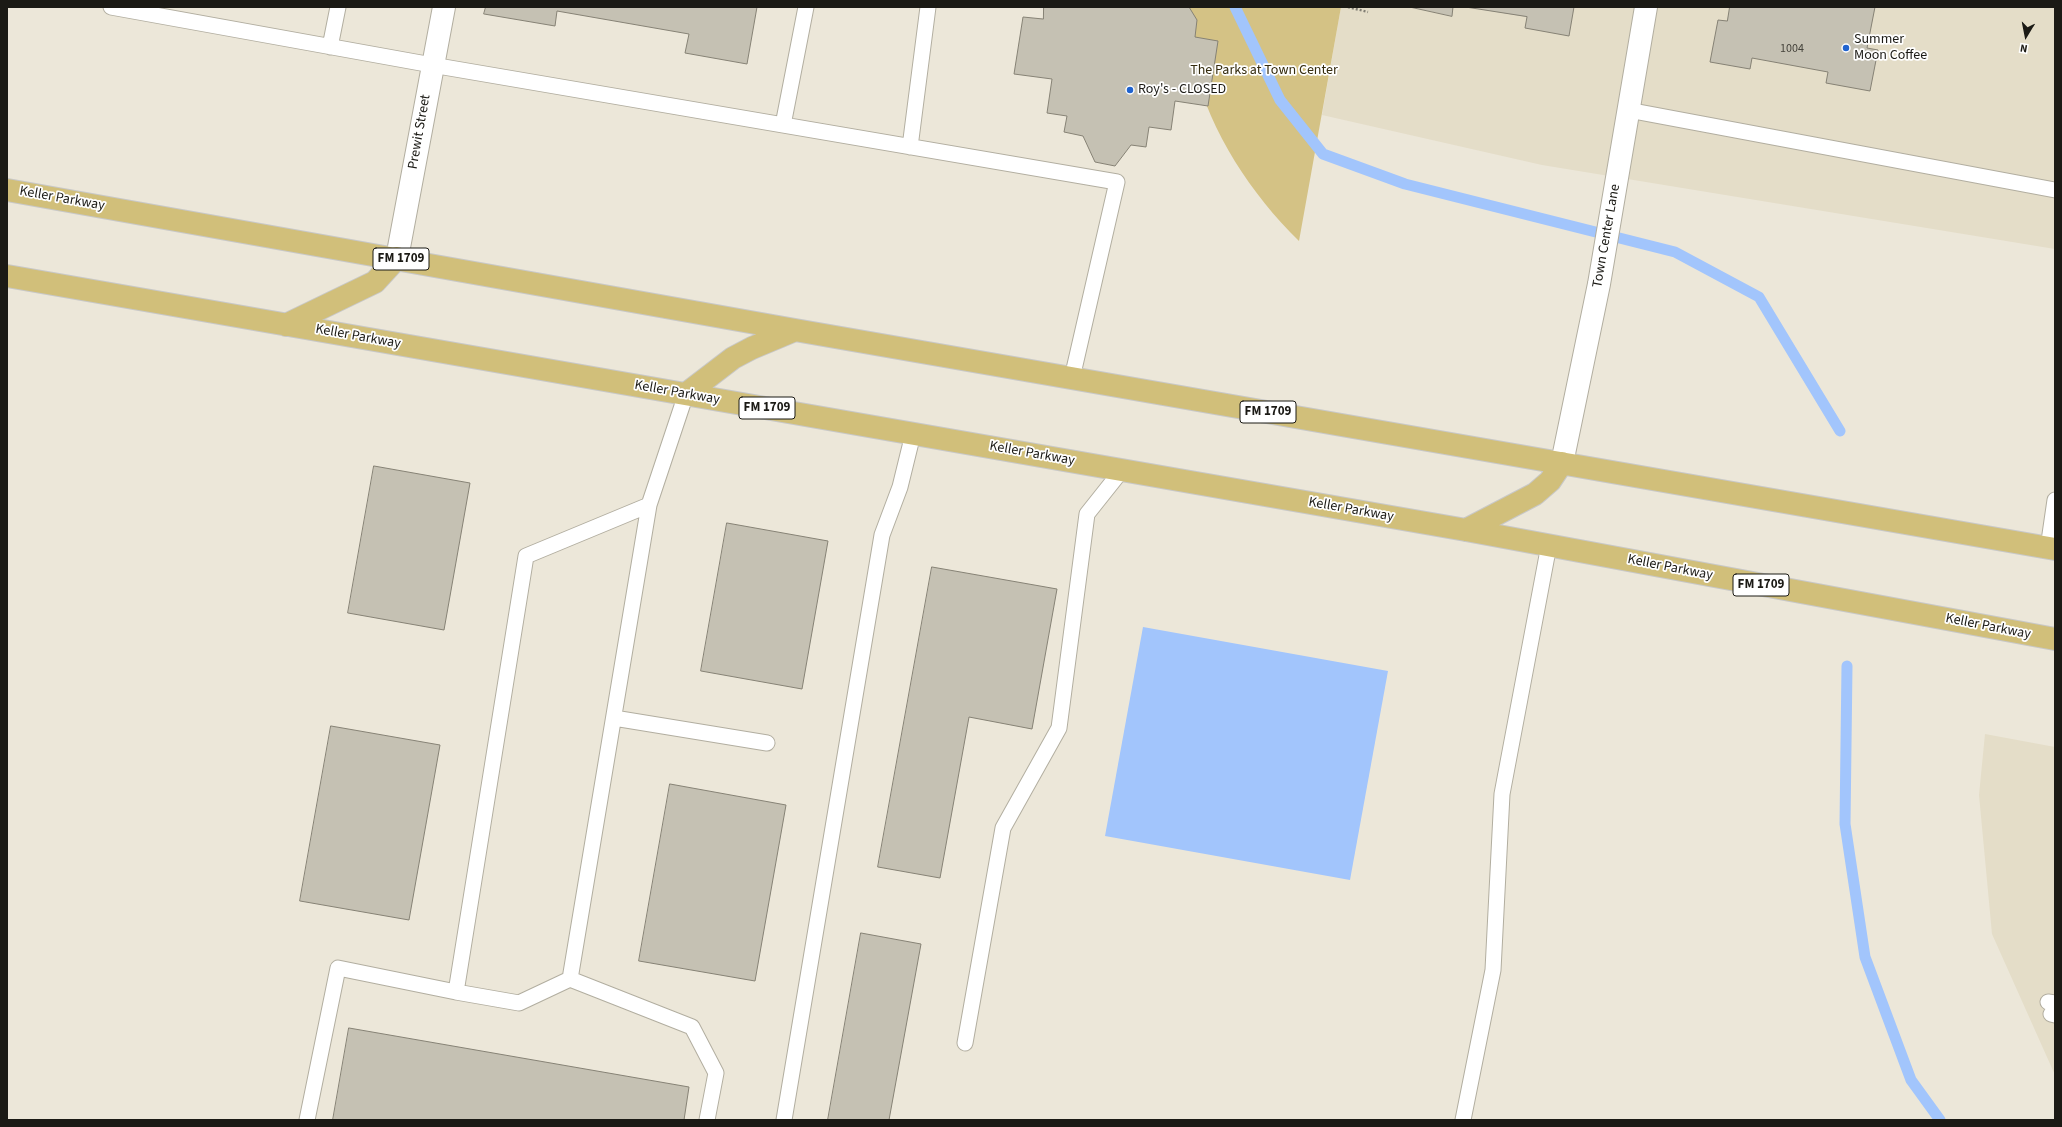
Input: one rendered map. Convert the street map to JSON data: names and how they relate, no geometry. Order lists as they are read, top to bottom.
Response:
{
  "streets": {
    "main road": ["Keller Parkway", "FM 1709"],
    "street": ["Prewit Street", "Town Center Lane"]
  },
  "crossings": [
    ["Prewit Street", "Keller Parkway"],
    ["Keller Parkway", "Town Center Lane"]
  ],
  "parks": ["The Parks at Town Center"],
  "places": ["Summer Moon Coffee", "Roy's - CLOSED"],
  "house_numbers": ["1004"],
  "north": "bottom"
}
